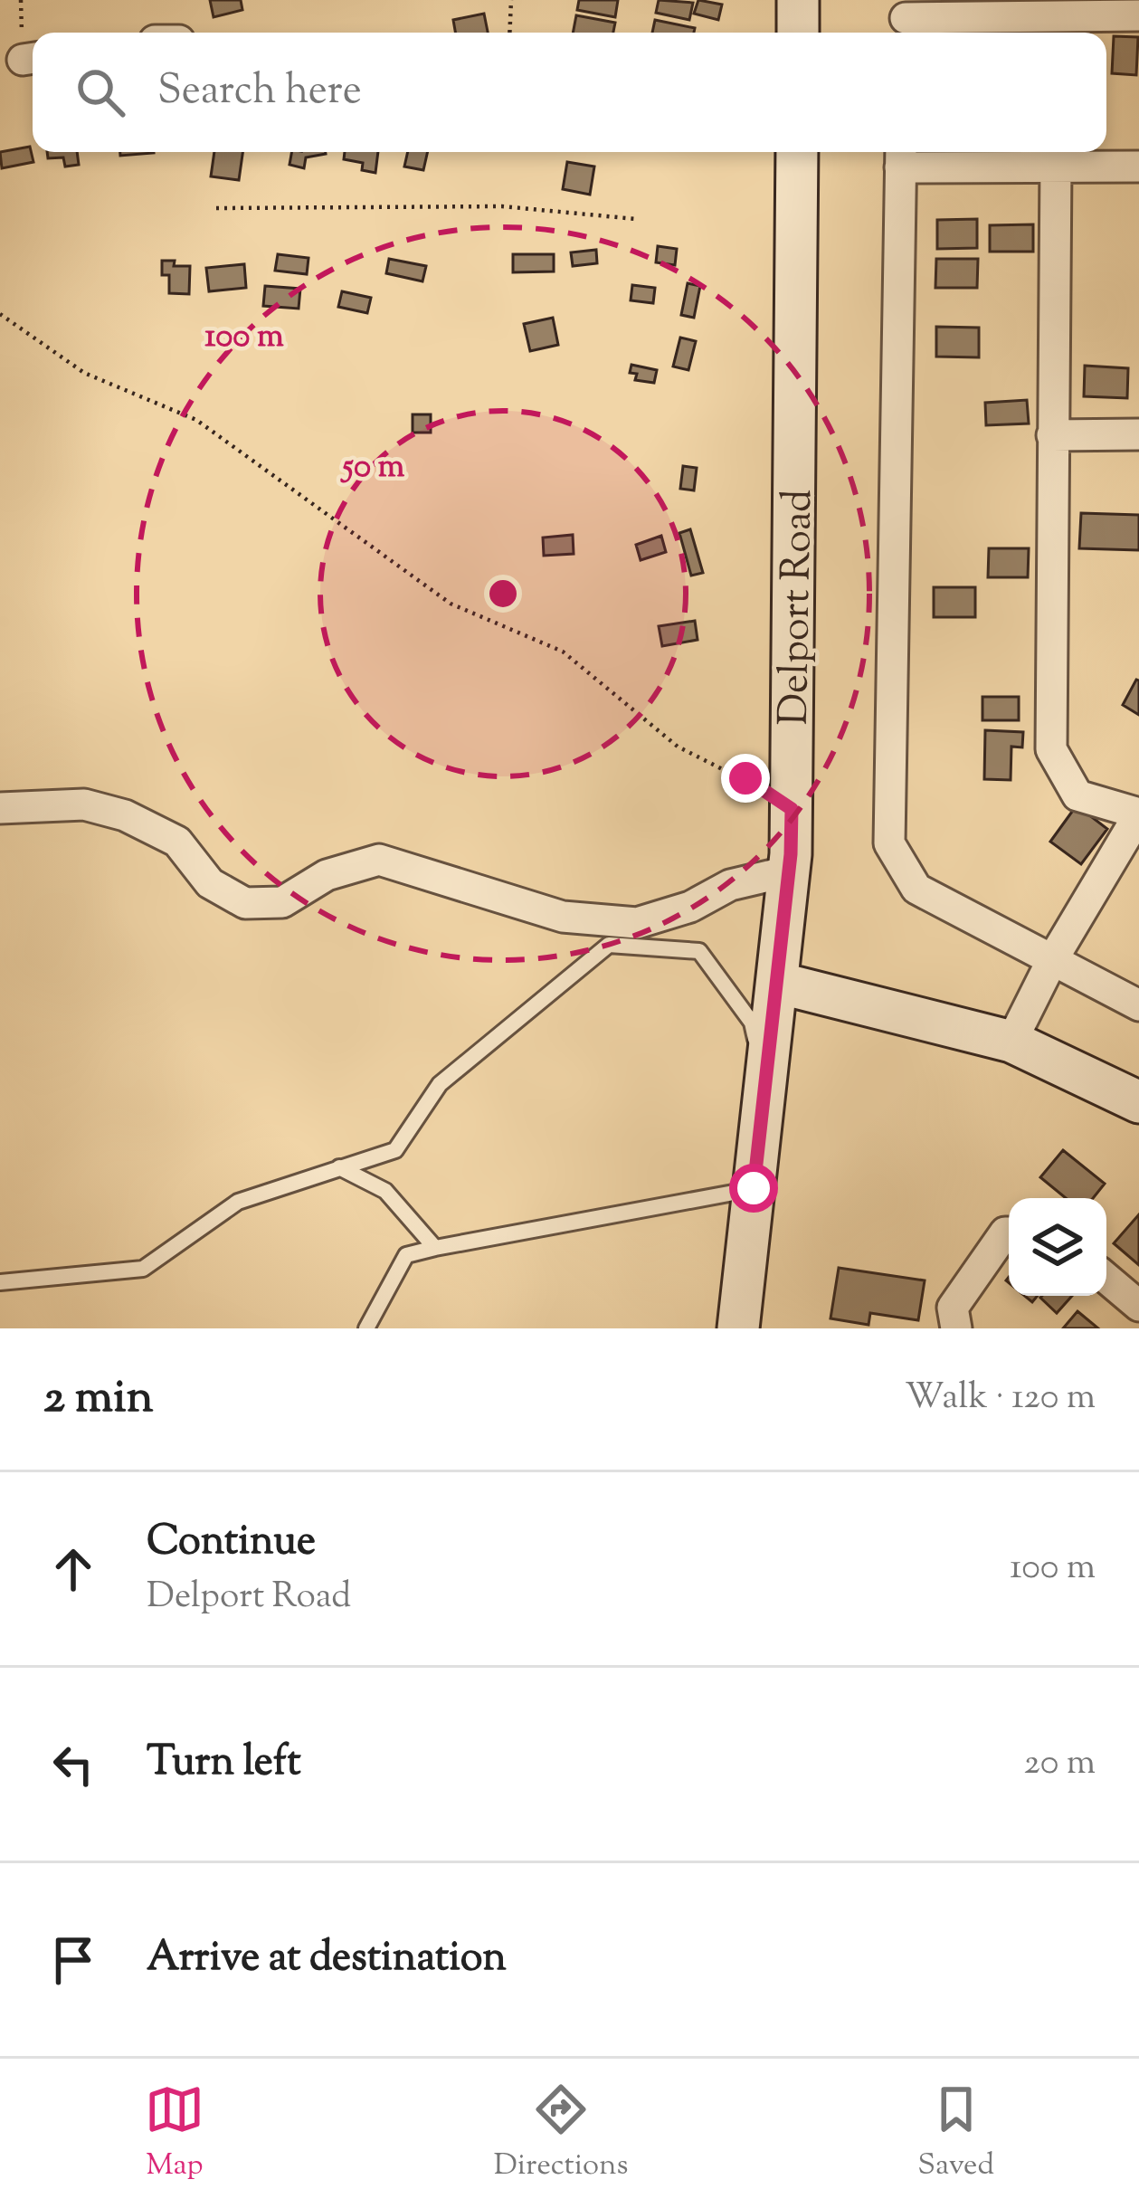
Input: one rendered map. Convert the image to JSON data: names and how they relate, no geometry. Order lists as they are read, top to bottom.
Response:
{
  "streets": {
    "main road": ["Delport Road"]
  },
  "page": {
    "search": "Search here",
    "heading": ["2 min", "Walk · 120 m"],
    "list": [
      ["Continue", "Delport Road", "100 m"],
      ["Turn left", "20 m"],
      "Arrive at destination"
    ],
    "nav": ["Map", "Directions", "Saved"]
  },
  "rings": ["100 m", "50 m"]
}
